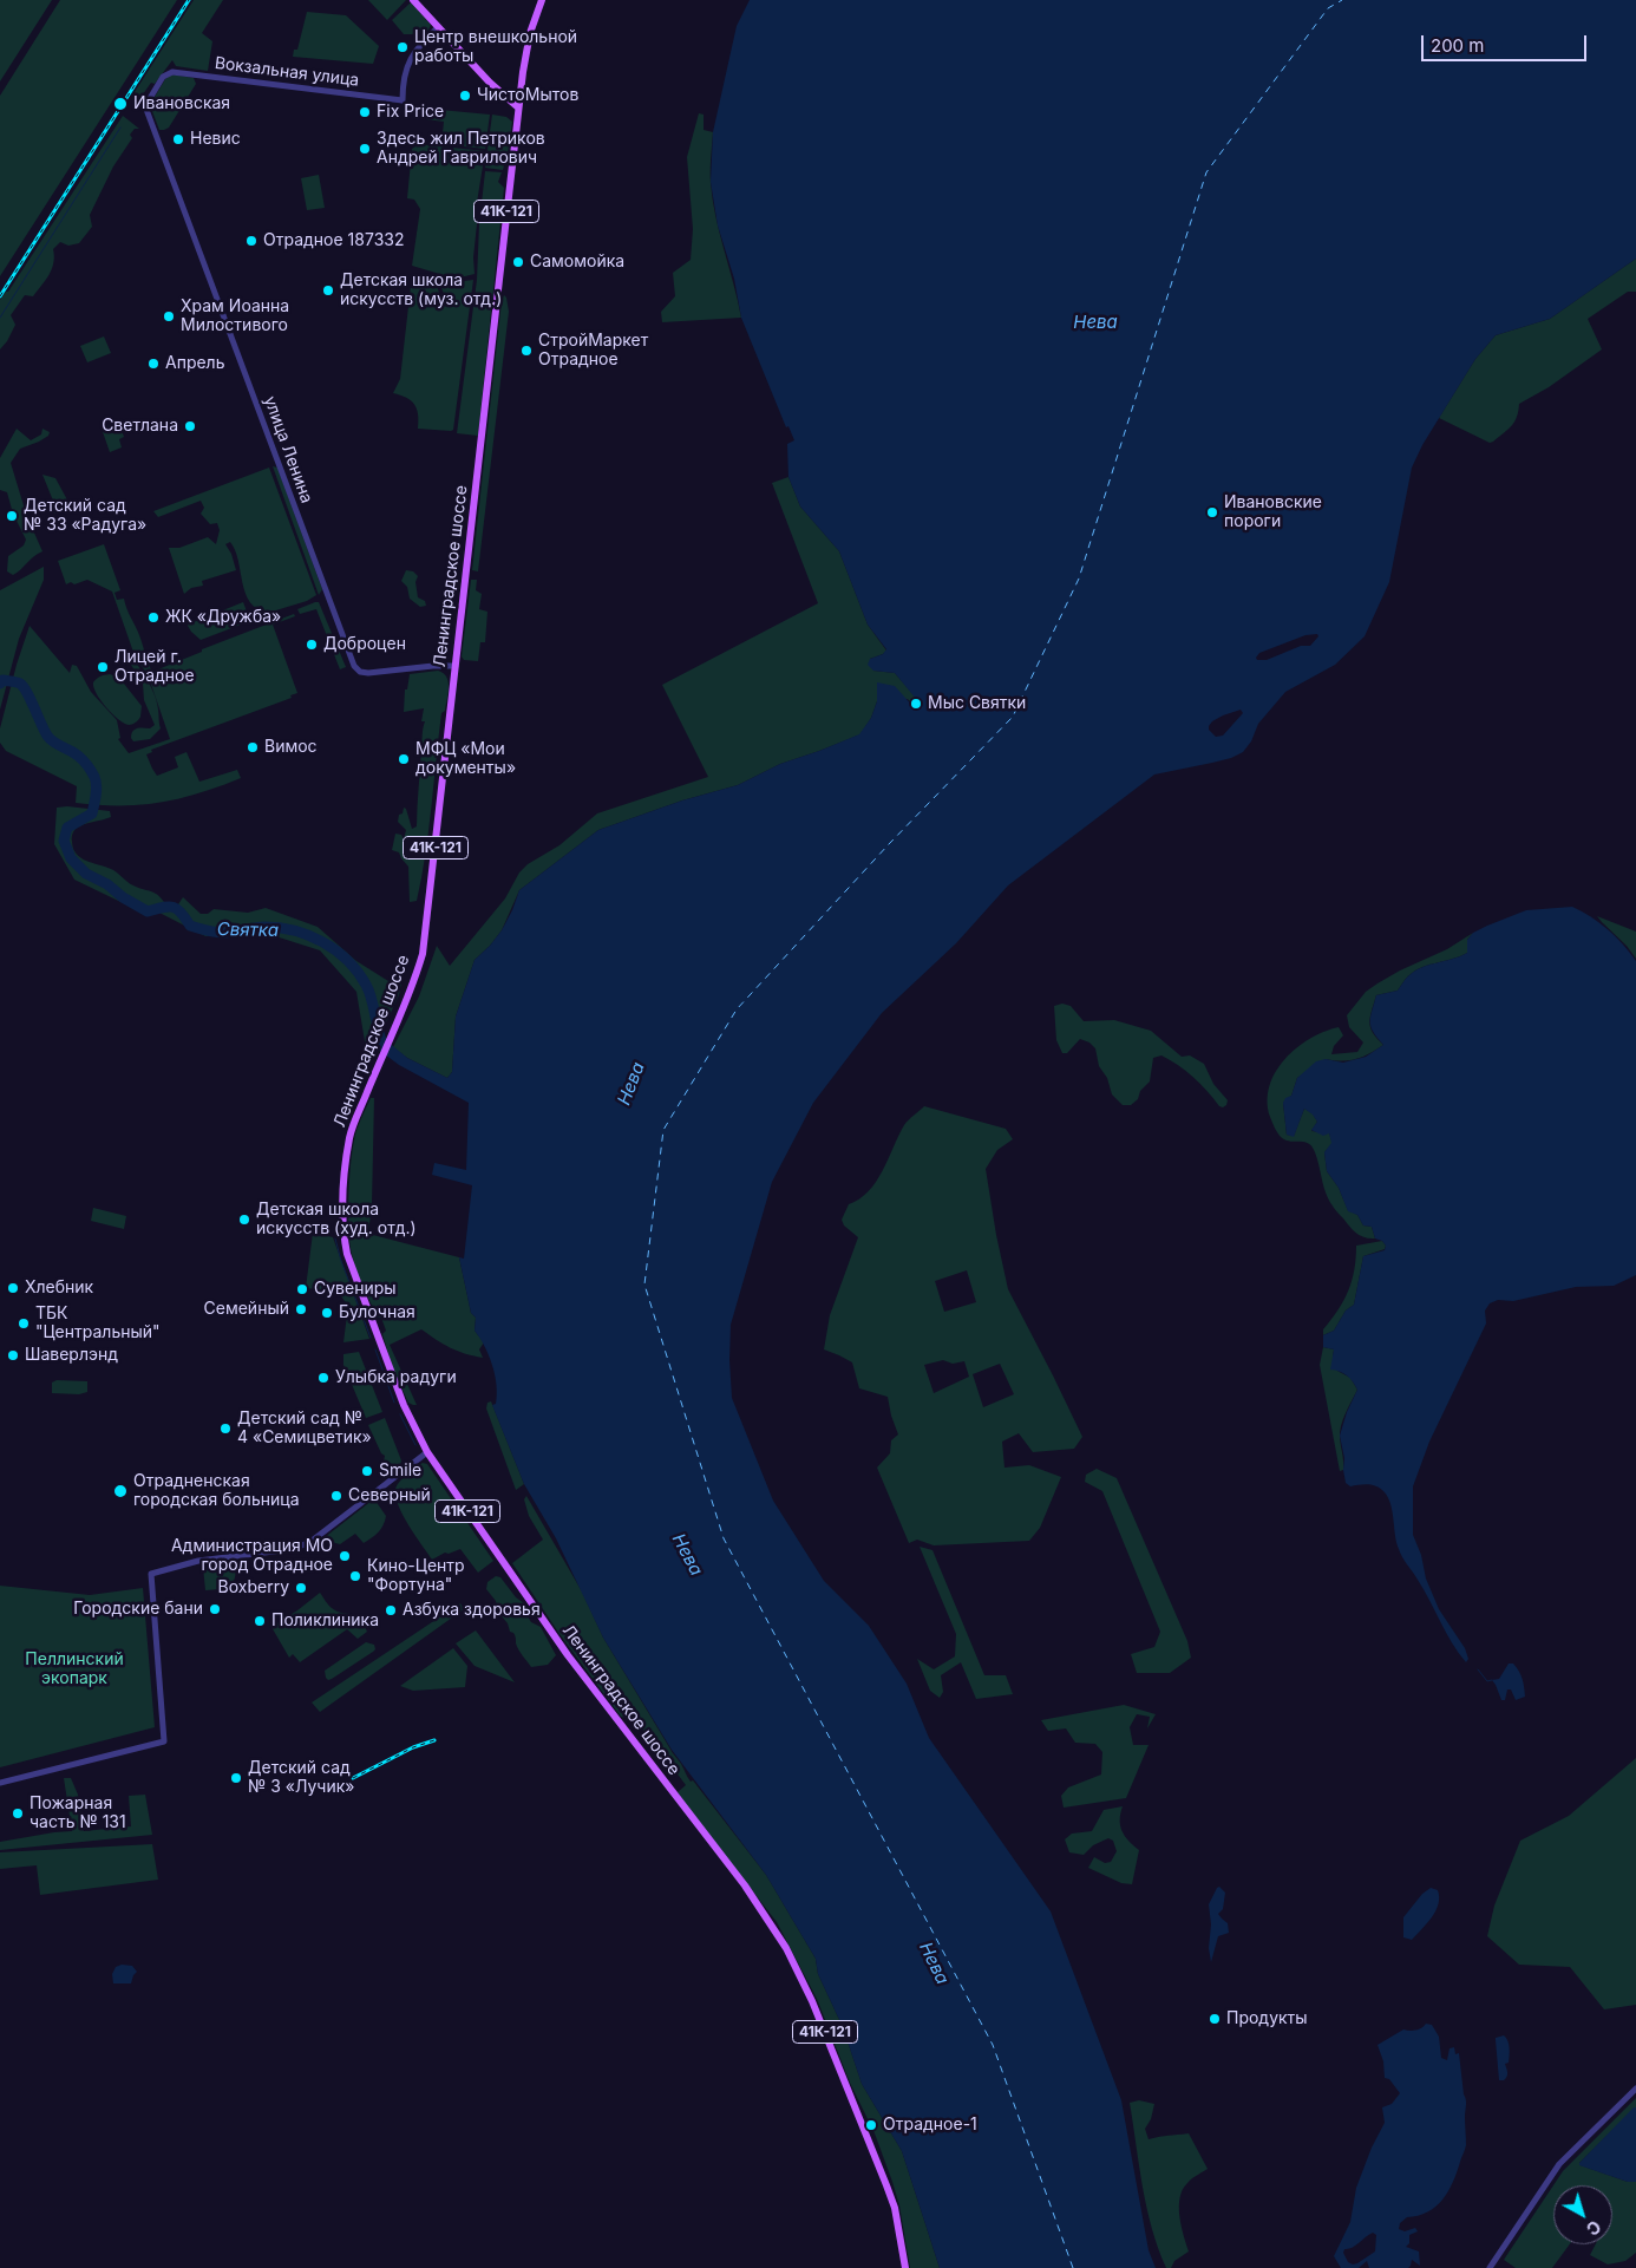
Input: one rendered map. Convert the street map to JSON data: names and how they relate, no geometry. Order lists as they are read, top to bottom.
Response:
{
  "streets": {
    "main road": ["41К-121", "Ленинградское шоссе"],
    "street": ["Вокзальная улица", "улица Ленина"]
  },
  "crossings": [
    ["Вокзальная улица", "улица Ленина"],
    ["улица Ленина", "Ленинградское шоссе"]
  ],
  "water": ["Нева", "Святка"],
  "parks": ["Пеллинский экопарк"],
  "places": [
    "Центр внешкольной работы",
    "ЧистоМытов",
    "Ивановская",
    "Fix Price",
    "Невис",
    "Здесь жил Петриков Андрей Гаврилович",
    "Отрадное 187332",
    "Самомойка",
    "Детская школа искусств (муз. отд.)",
    "Храм Иоанна Милостивого",
    "СтройМаркет Отрадное",
    "Апрель",
    "Светлана",
    "Ивановские пороги",
    "Детский сад № 33 «Радуга»",
    "ЖК «Дружба»",
    "Доброцен",
    "Лицей г. Отрадное",
    "Мыс Святки",
    "Вимос",
    "МФЦ «Мои документы»",
    "Детская школа искусств (худ. отд.)",
    "Хлебник",
    "Сувениры",
    "Семейный",
    "Булочная",
    "ТБК \"Центральный\"",
    "Шаверлэнд",
    "Улыбка радуги",
    "Детский сад № 4 «Семицветик»",
    "Smile",
    "Отрадненская городская больница",
    "Северный",
    "Администрация МО город Отрадное",
    "Кино-Центр \"Фортуна\"",
    "Boxberry",
    "Городские бани",
    "Азбука здоровья",
    "Поликлиника",
    "Детский сад № 3 «Лучик»",
    "Пожарная часть № 131",
    "Продукты",
    "Отрадное-1"
  ],
  "scale_bar": "200 m",
  "north": "bottom right"
}
